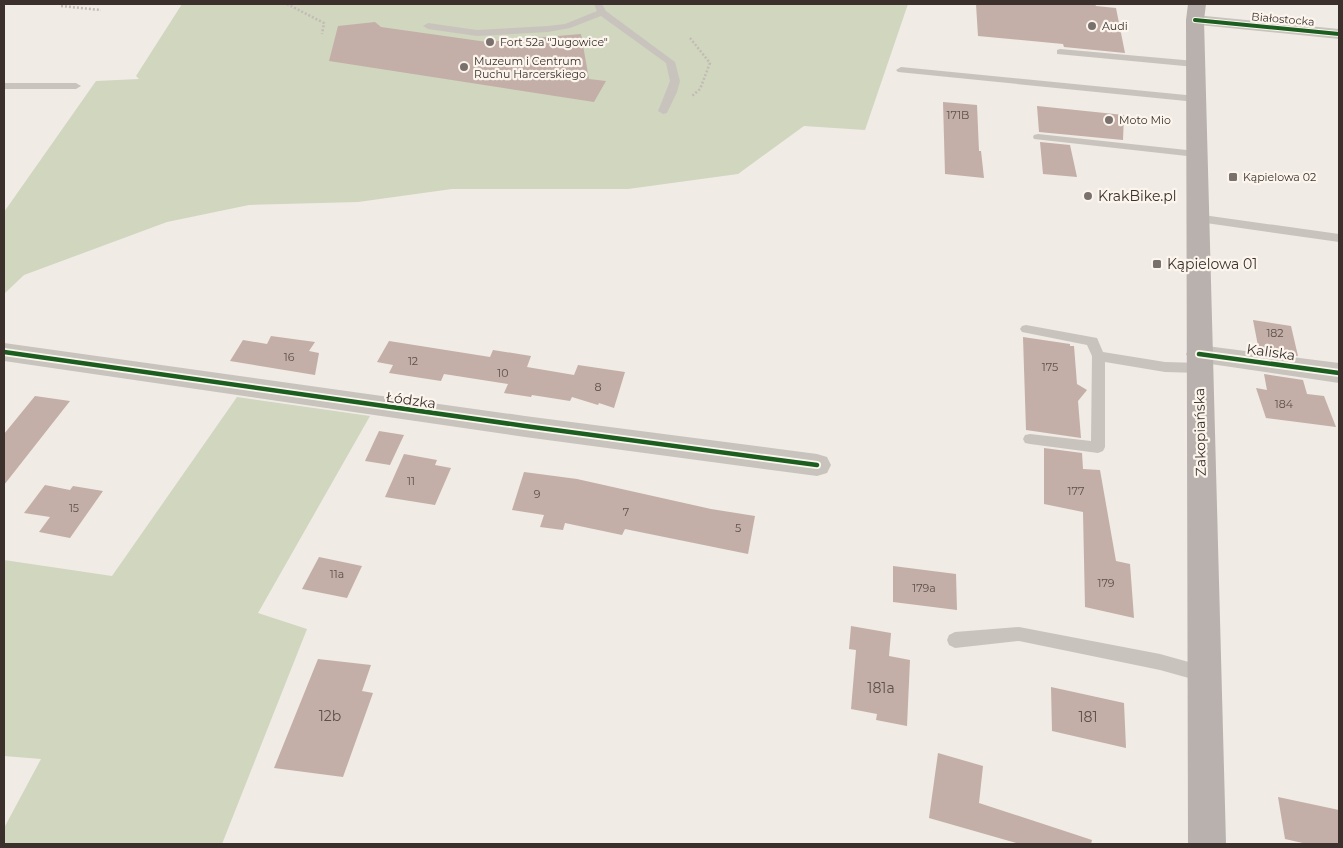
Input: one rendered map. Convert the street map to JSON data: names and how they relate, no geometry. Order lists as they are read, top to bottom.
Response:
{
  "streets": {
    "main road": ["Zakopiańska"],
    "street": ["Białostocka", "Kaliska", "Łódzka"]
  },
  "crossings": [
    ["Białostocka", "Zakopiańska"],
    ["Kaliska", "Zakopiańska"]
  ],
  "places": {
    "other": [
      "Audi",
      "Fort 52a \"Jugowice\"",
      "Muzeum i Centrum Ruchu Harcerskiego",
      "Moto Mio",
      "KrakBike.pl"
    ],
    "transit": ["Kąpielowa 02", "Kąpielowa 01"]
  },
  "house_numbers": [
    "171B",
    "182",
    "16",
    "12",
    "175",
    "10",
    "8",
    "184",
    "11",
    "177",
    "9",
    "15",
    "7",
    "5",
    "11a",
    "179",
    "179a",
    "181a",
    "12b",
    "181"
  ]
}
